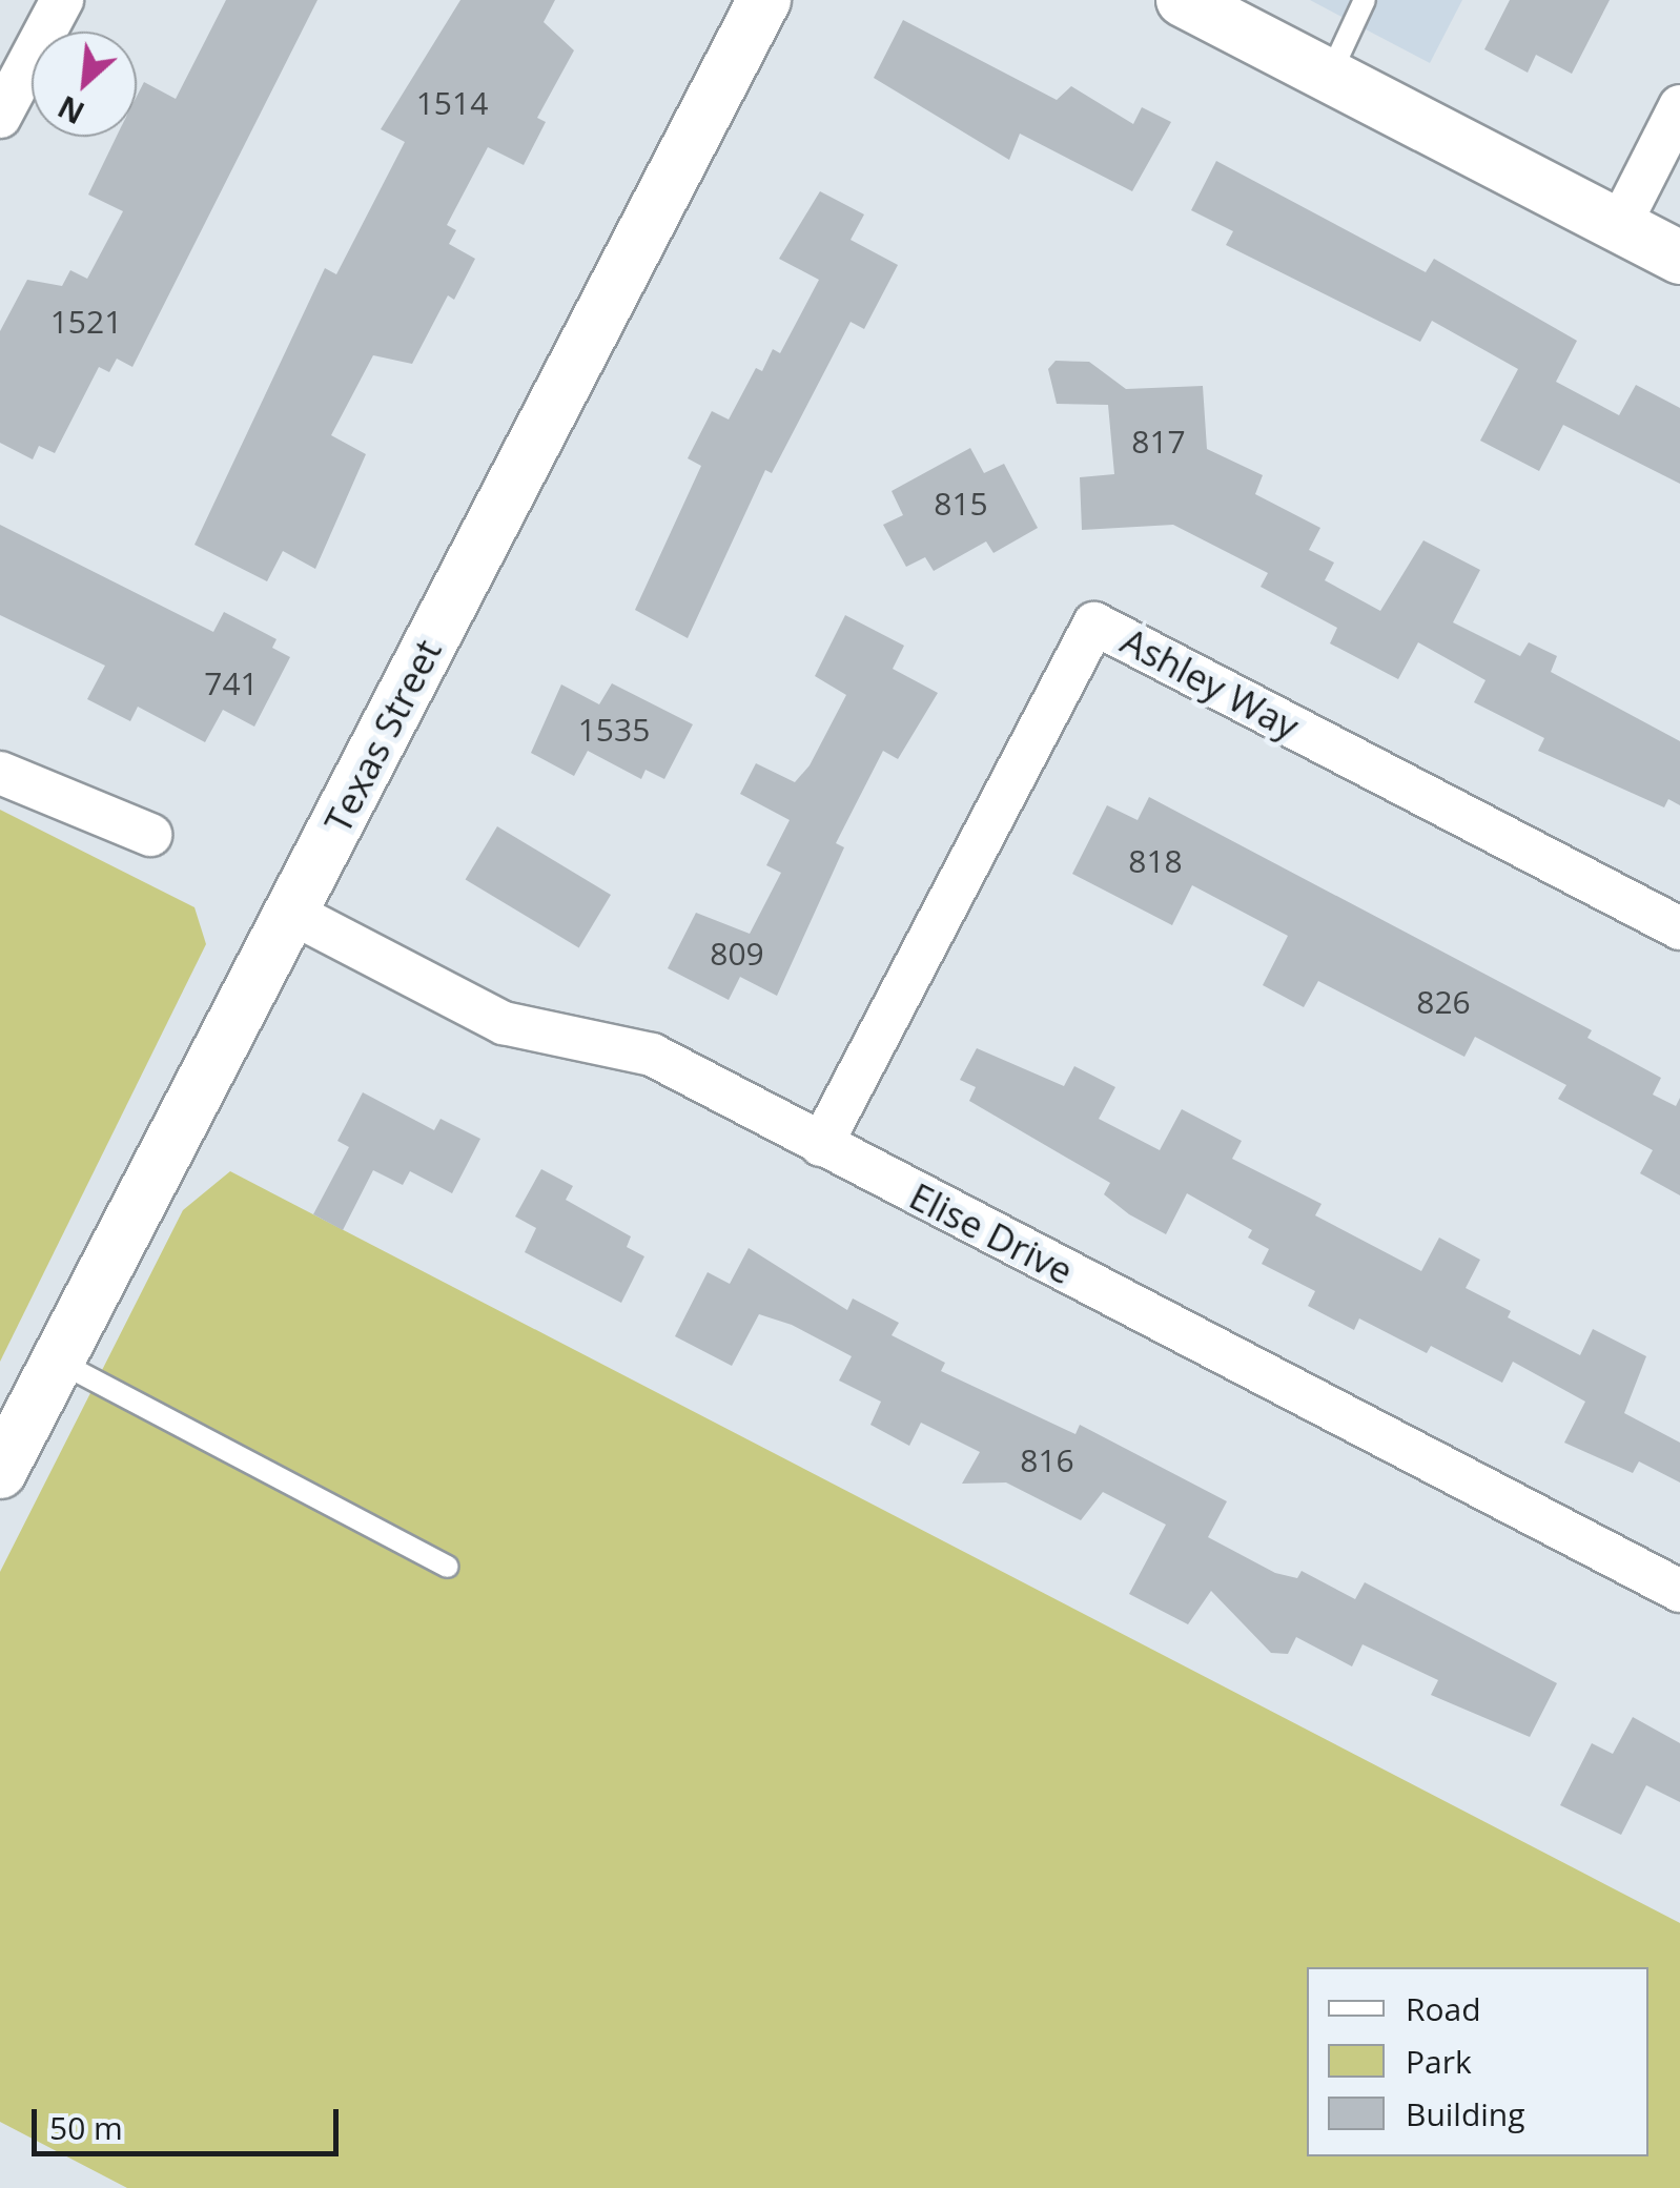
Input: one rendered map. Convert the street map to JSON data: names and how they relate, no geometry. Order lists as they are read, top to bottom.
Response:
{
  "streets": {
    "street": ["Ashley Way", "Texas Street", "Elise Drive"]
  },
  "crossings": [
    ["Ashley Way", "Elise Drive"],
    ["Texas Street", "Elise Drive"]
  ],
  "house_numbers": [
    "1514",
    "1521",
    "817",
    "815",
    "741",
    "1535",
    "818",
    "809",
    "826",
    "816"
  ],
  "legend": ["Road", "Park", "Building"],
  "scale_bar": "50 m",
  "north": "bottom left"
}
